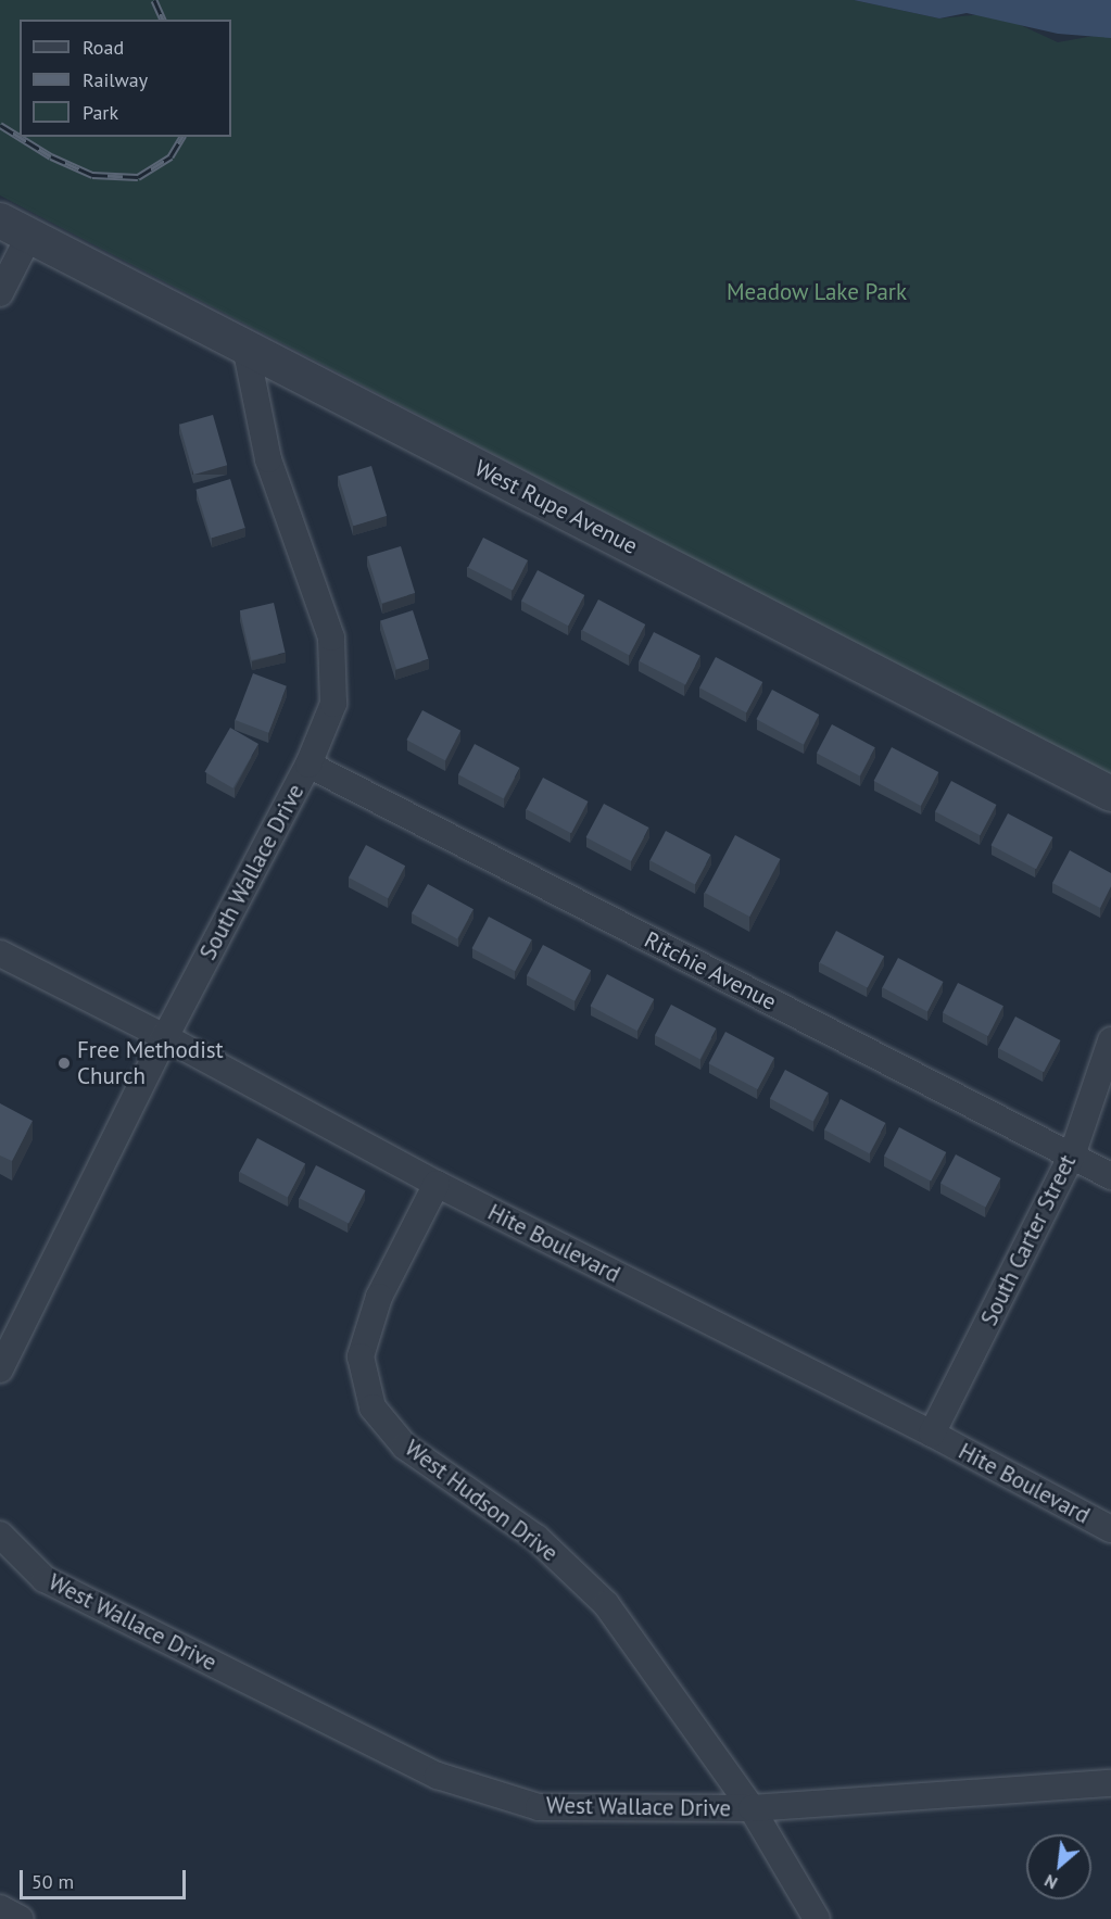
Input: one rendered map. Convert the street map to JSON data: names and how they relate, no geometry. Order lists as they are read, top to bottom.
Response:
{
  "streets": {
    "street": [
      "West Rupe Avenue",
      "South Wallace Drive",
      "Ritchie Avenue",
      "South Carter Street",
      "Hite Boulevard",
      "West Hudson Drive",
      "West Wallace Drive"
    ]
  },
  "crossings": [
    ["West Rupe Avenue", "South Wallace Drive"],
    ["South Wallace Drive", "Ritchie Avenue"],
    ["South Wallace Drive", "Hite Boulevard"],
    ["Ritchie Avenue", "South Carter Street"],
    ["South Carter Street", "Hite Boulevard"],
    ["Hite Boulevard", "West Hudson Drive"],
    ["West Hudson Drive", "West Wallace Drive"]
  ],
  "parks": ["Meadow Lake Park"],
  "places": ["Free Methodist Church"],
  "legend": ["Road", "Railway", "Park"],
  "scale_bar": "50 m",
  "north": "bottom left"
}
